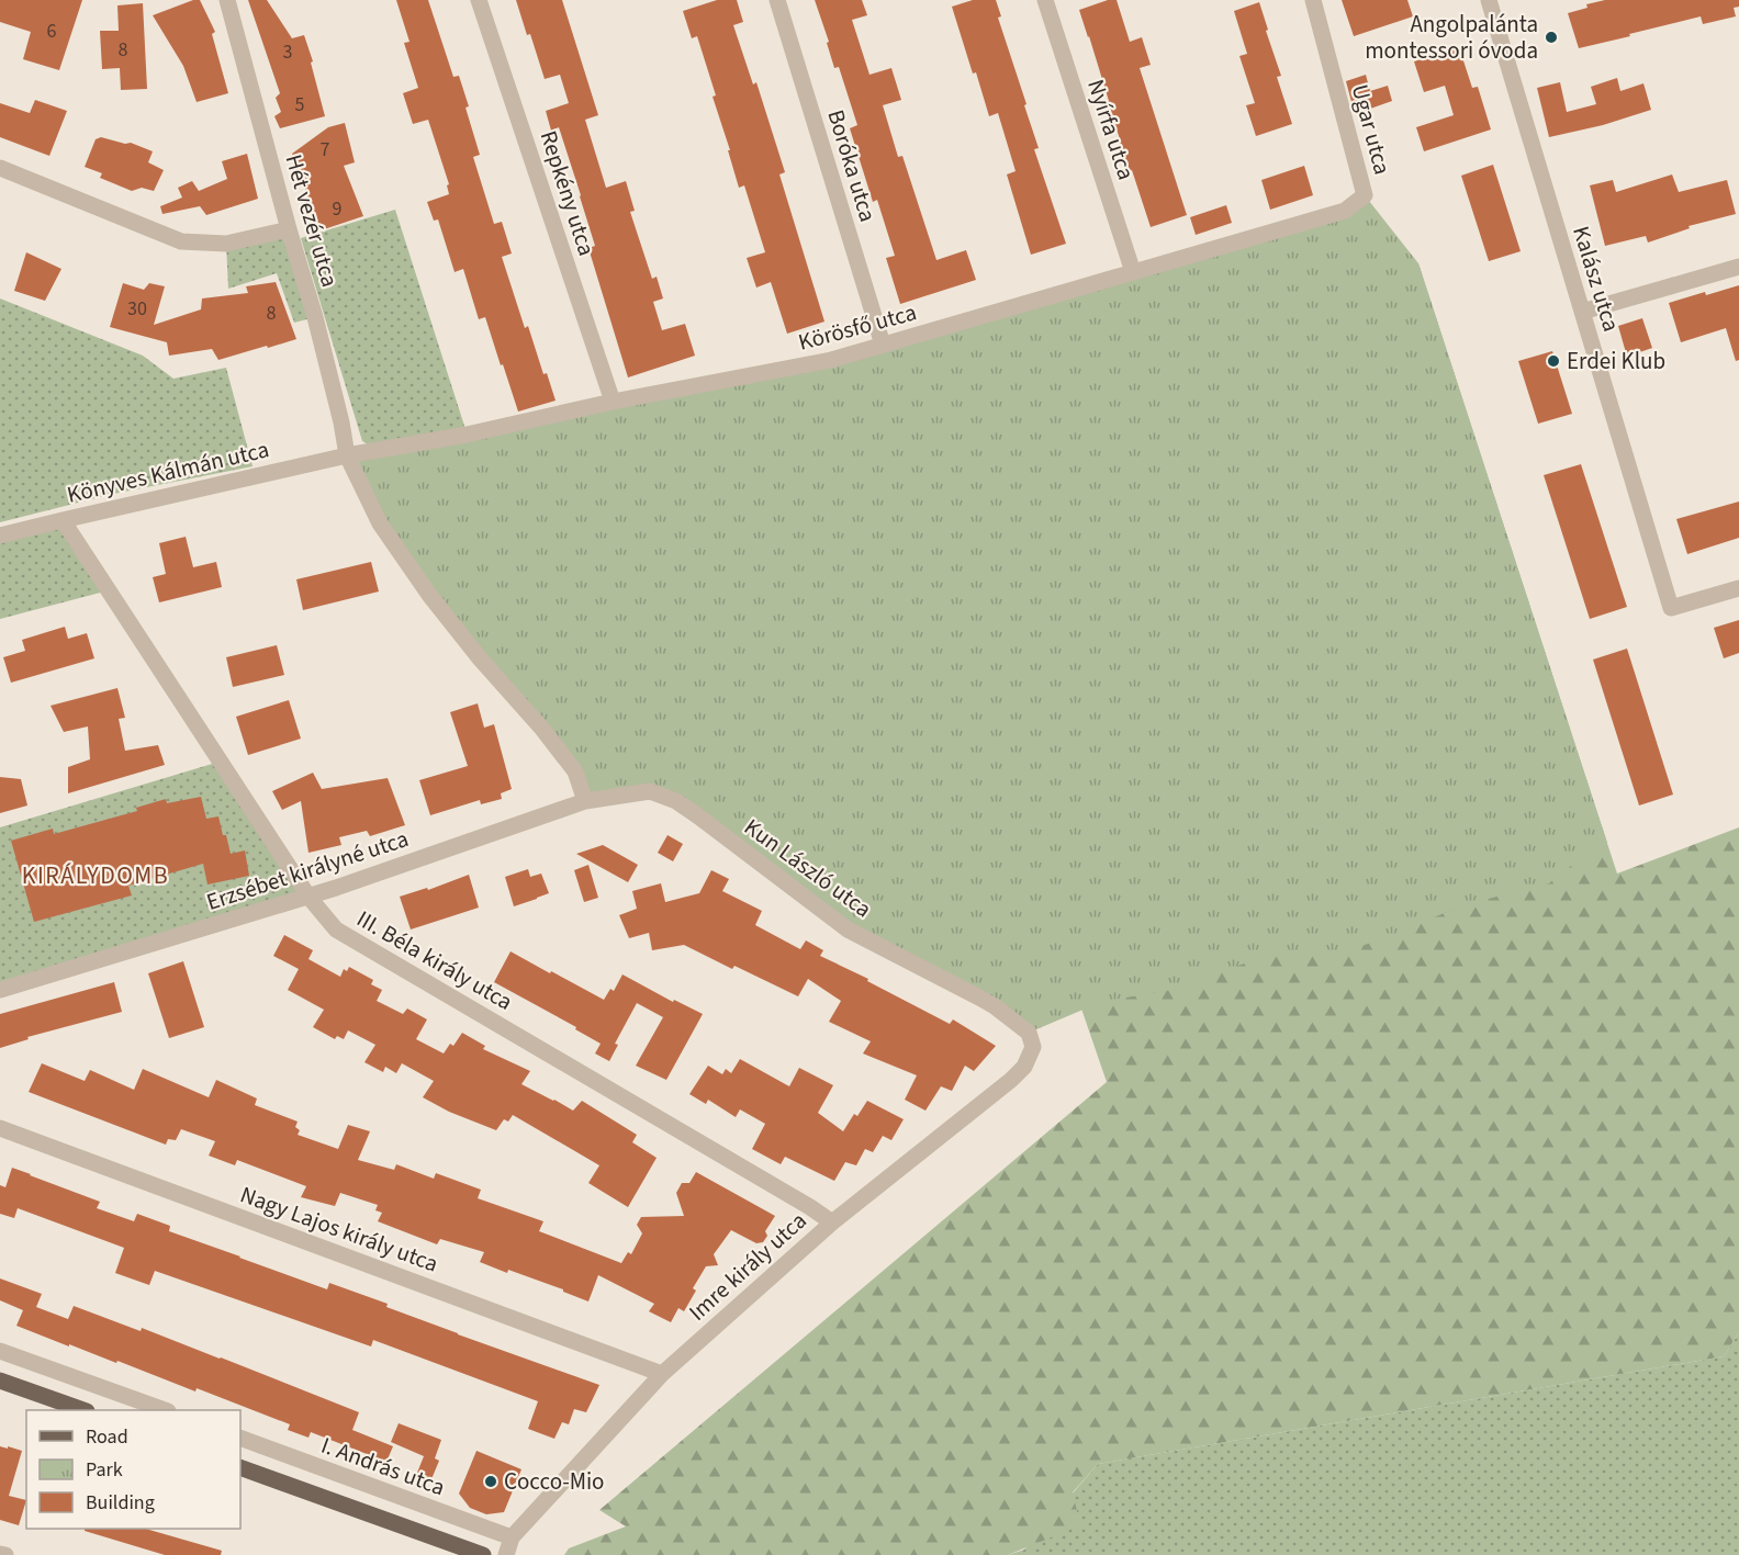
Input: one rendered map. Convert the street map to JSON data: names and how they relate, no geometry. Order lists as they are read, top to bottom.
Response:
{
  "streets": {
    "street": [
      "Nyírfa utca",
      "Ugar utca",
      "Boróka utca",
      "Repkény utca",
      "Hét vezér utca",
      "Kalász utca",
      "Körösfő utca",
      "Könyves Kálmán utca",
      "Kun László utca",
      "Erzsébet királyné utca",
      "III. Béla király utca",
      "Nagy Lajos király utca",
      "Imre király utca",
      "I. András utca"
    ]
  },
  "crossings": [
    ["Nyírfa utca", "Körösfő utca"],
    ["Ugar utca", "Körösfő utca"],
    ["Boróka utca", "Körösfő utca"],
    ["Repkény utca", "Körösfő utca"],
    ["Hét vezér utca", "Körösfő utca"],
    ["Hét vezér utca", "Könyves Kálmán utca"],
    ["Körösfő utca", "Könyves Kálmán utca"],
    ["Könyves Kálmán utca", "III. Béla király utca"],
    ["Kun László utca", "Erzsébet királyné utca"],
    ["Kun László utca", "Imre király utca"],
    ["Erzsébet királyné utca", "III. Béla király utca"],
    ["III. Béla király utca", "Imre király utca"],
    ["Nagy Lajos király utca", "Imre király utca"],
    ["Imre király utca", "I. András utca"]
  ],
  "districts": ["KIRÁLYDOMB"],
  "places": ["Angolpalánta montessori óvoda", "Erdei Klub", "Cocco-Mio"],
  "house_numbers": [
    "6",
    "8",
    "3",
    "5",
    "7",
    "9",
    "30",
    "8"
  ],
  "legend": ["Road", "Park", "Building"]
}
